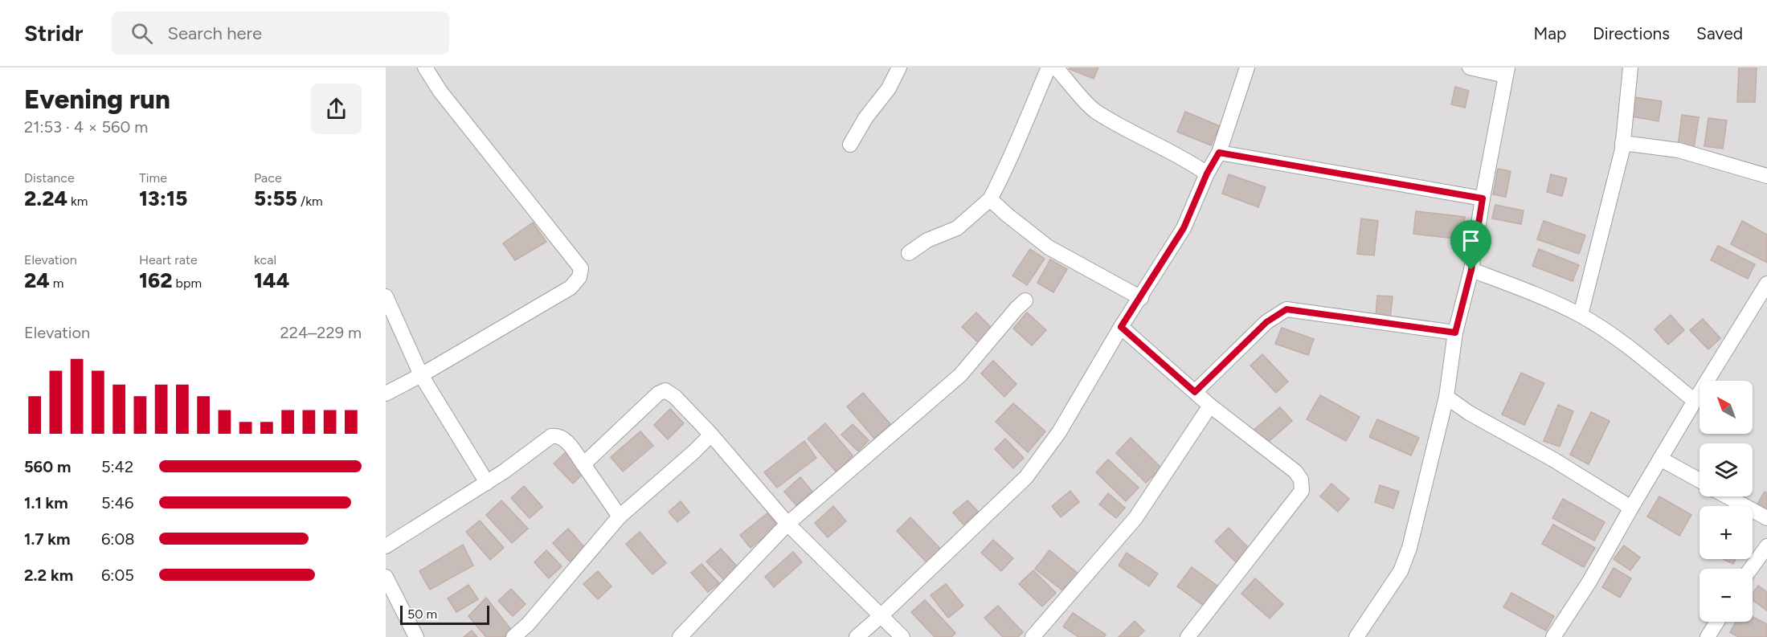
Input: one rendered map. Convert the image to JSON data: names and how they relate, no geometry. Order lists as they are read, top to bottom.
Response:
{
  "scale_bar": "50 m",
  "north": "top left",
  "page": {
    "header": "Stridr",
    "search": "Search here",
    "nav": ["Map", "Directions", "Saved"],
    "heading": ["Evening run", "21:53 · 4 × 560 m"],
    "stats": [
      ["Distance", "2.24 km"],
      ["Time", "13:15"],
      ["Pace", "5:55 /km"],
      ["Elevation", "24 m"],
      ["Heart rate", "162 bpm"],
      ["kcal", "144"]
    ],
    "chart": ["Elevation", "224–229 m"],
    "map_buttons": ["+", "−"],
    "list": [
      {
        "name": "560 m",
        "note": "5:42"
      },
      {
        "name": "1.1 km",
        "note": "5:46"
      },
      {
        "name": "1.7 km",
        "note": "6:08"
      },
      {
        "name": "2.2 km",
        "note": "6:05"
      }
    ],
    "scale": "50 m"
  }
}
